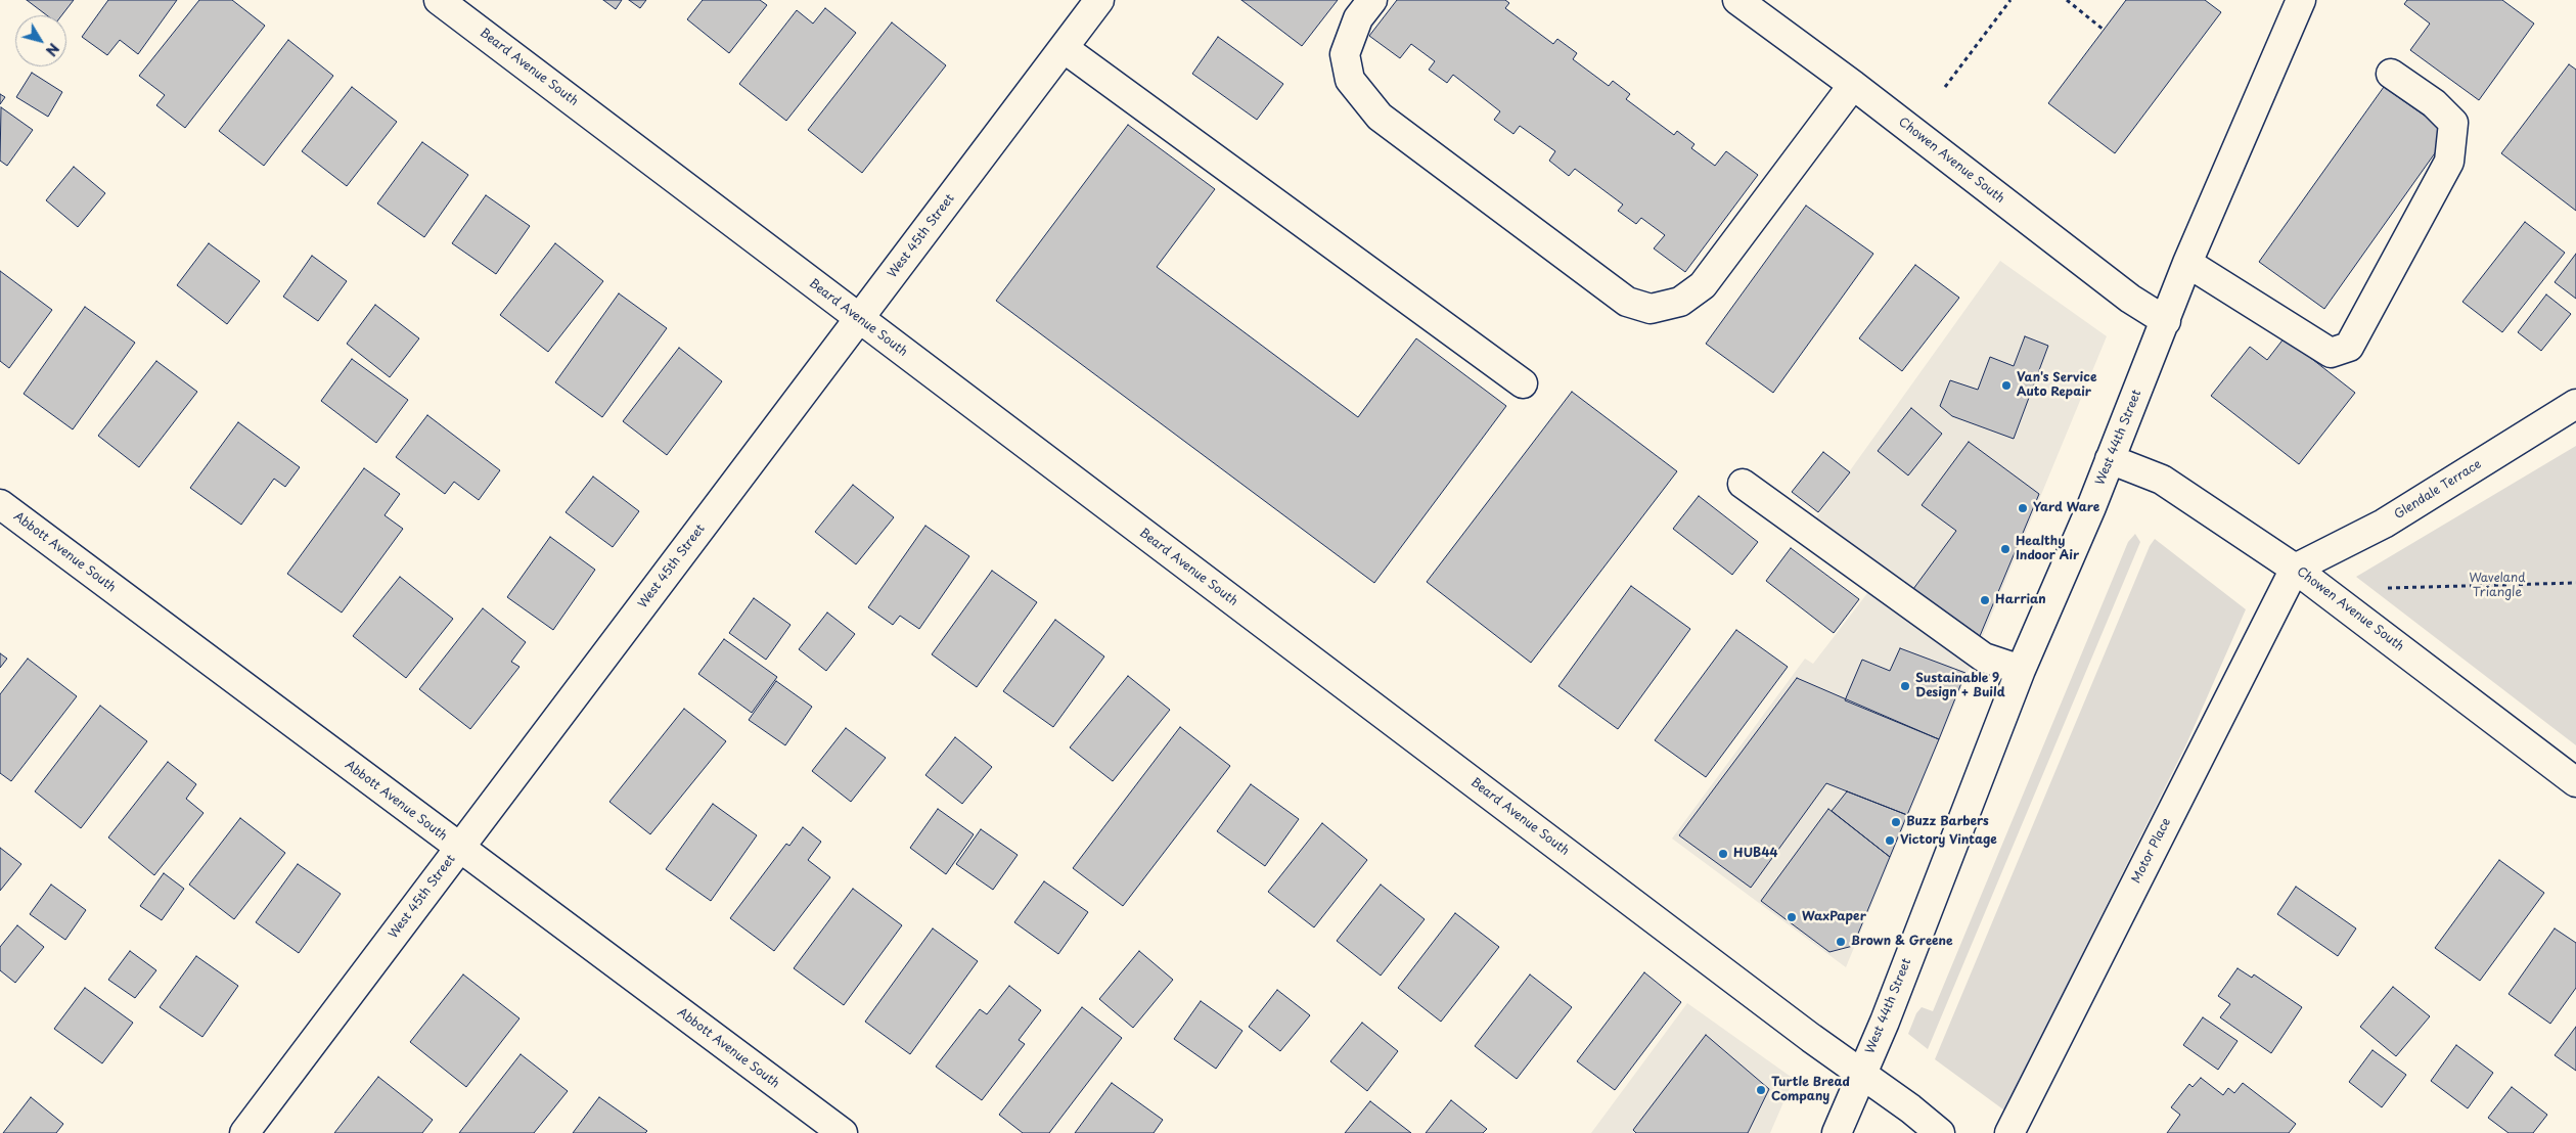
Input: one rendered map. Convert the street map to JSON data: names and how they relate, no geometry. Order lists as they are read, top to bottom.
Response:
{
  "streets": {
    "street": [
      "Beard Avenue South",
      "Chowen Avenue South",
      "West 45th Street",
      "West 44th Street",
      "Glendale Terrace",
      "Abbott Avenue South",
      "Motor Place"
    ]
  },
  "crossings": [
    ["Beard Avenue South", "West 45th Street"],
    ["Beard Avenue South", "West 44th Street"],
    ["Chowen Avenue South", "West 44th Street"],
    ["Chowen Avenue South", "Glendale Terrace"],
    ["Chowen Avenue South", "Motor Place"],
    ["West 45th Street", "Abbott Avenue South"],
    ["Glendale Terrace", "Motor Place"]
  ],
  "parks": ["Waveland Triangle"],
  "places": [
    "Van's Service Auto Repair",
    "Yard Ware",
    "Healthy Indoor Air",
    "Harrian",
    "Sustainable 9 Design + Build",
    "Buzz Barbers",
    "Victory Vintage",
    "HUB44",
    "WaxPaper",
    "Brown & Greene",
    "Turtle Bread Company"
  ],
  "north": "bottom right"
}
